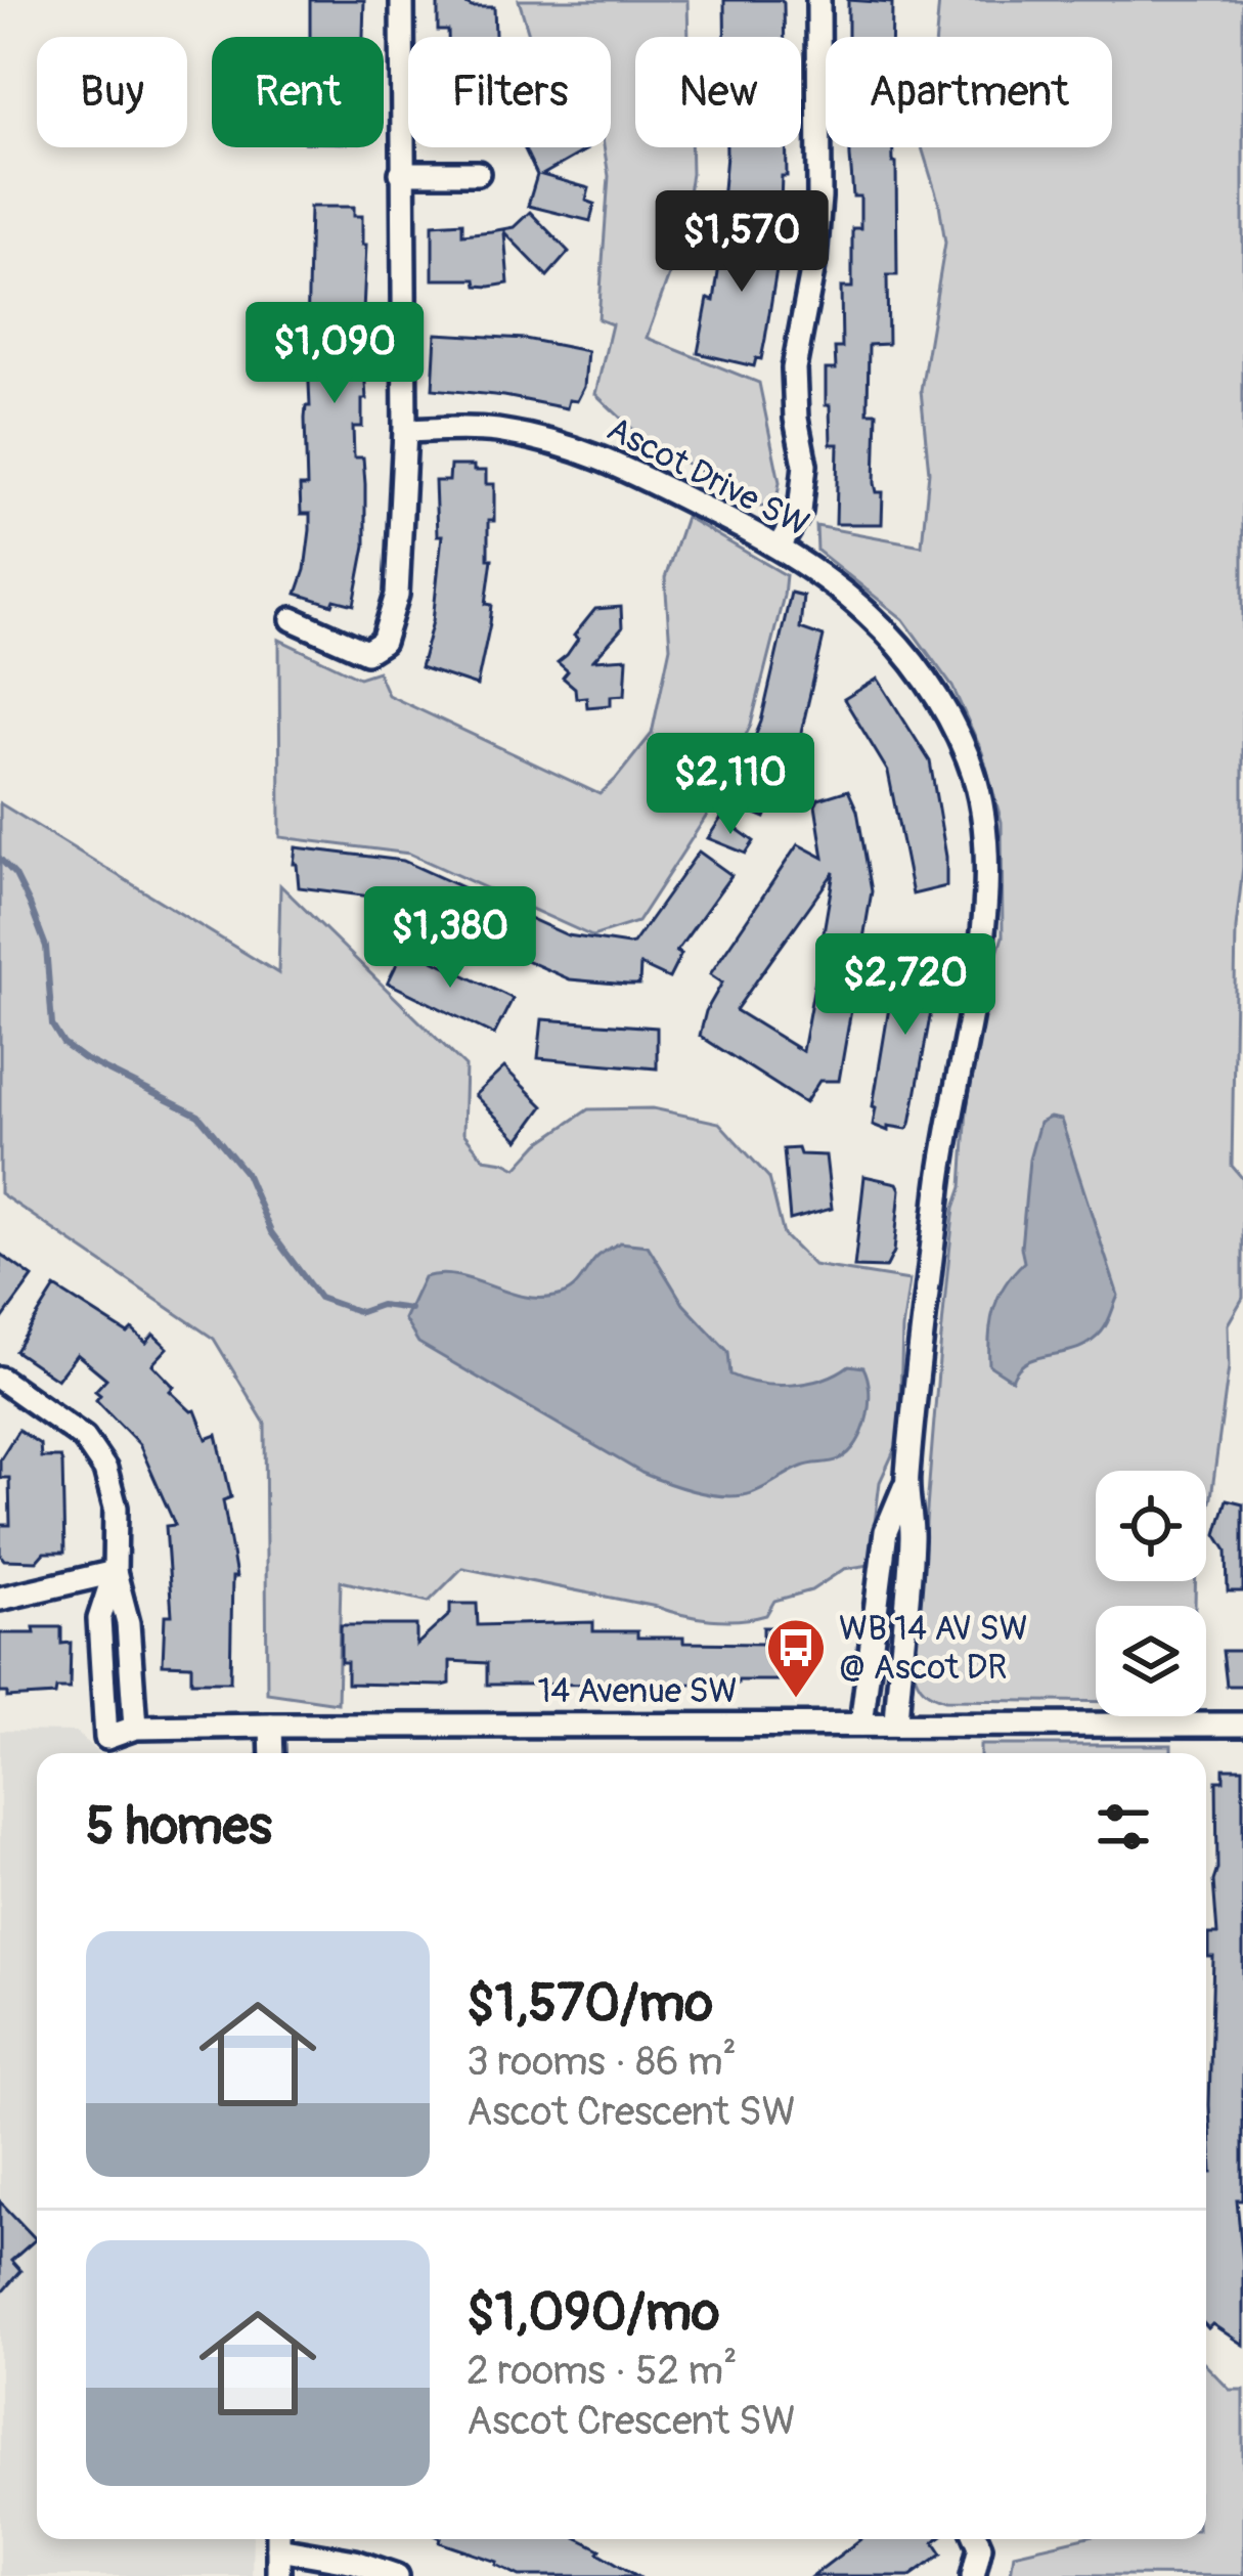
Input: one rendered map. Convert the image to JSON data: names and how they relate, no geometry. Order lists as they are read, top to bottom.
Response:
{
  "streets": {
    "street": ["Ascot Drive SW", "14 Avenue SW"]
  },
  "crossings": [
    ["Ascot Drive SW", "14 Avenue SW"]
  ],
  "places": {
    "bus stop": ["WB 14 AV SW @ Ascot DR"]
  },
  "page": {
    "chip": [
      "Buy",
      "Rent",
      "Filters",
      "New",
      "Apartment"
    ],
    "price": [
      "$1,570",
      "$1,090",
      "$2,110",
      "$1,380",
      "$2,720"
    ],
    "heading": "5 homes",
    "list": [
      {
        "name": "$1,570/mo",
        "note": "3 rooms · 86 m² · Ascot Crescent SW"
      },
      {
        "name": "$1,090/mo",
        "note": "2 rooms · 52 m² · Ascot Crescent SW"
      }
    ]
  }
}
